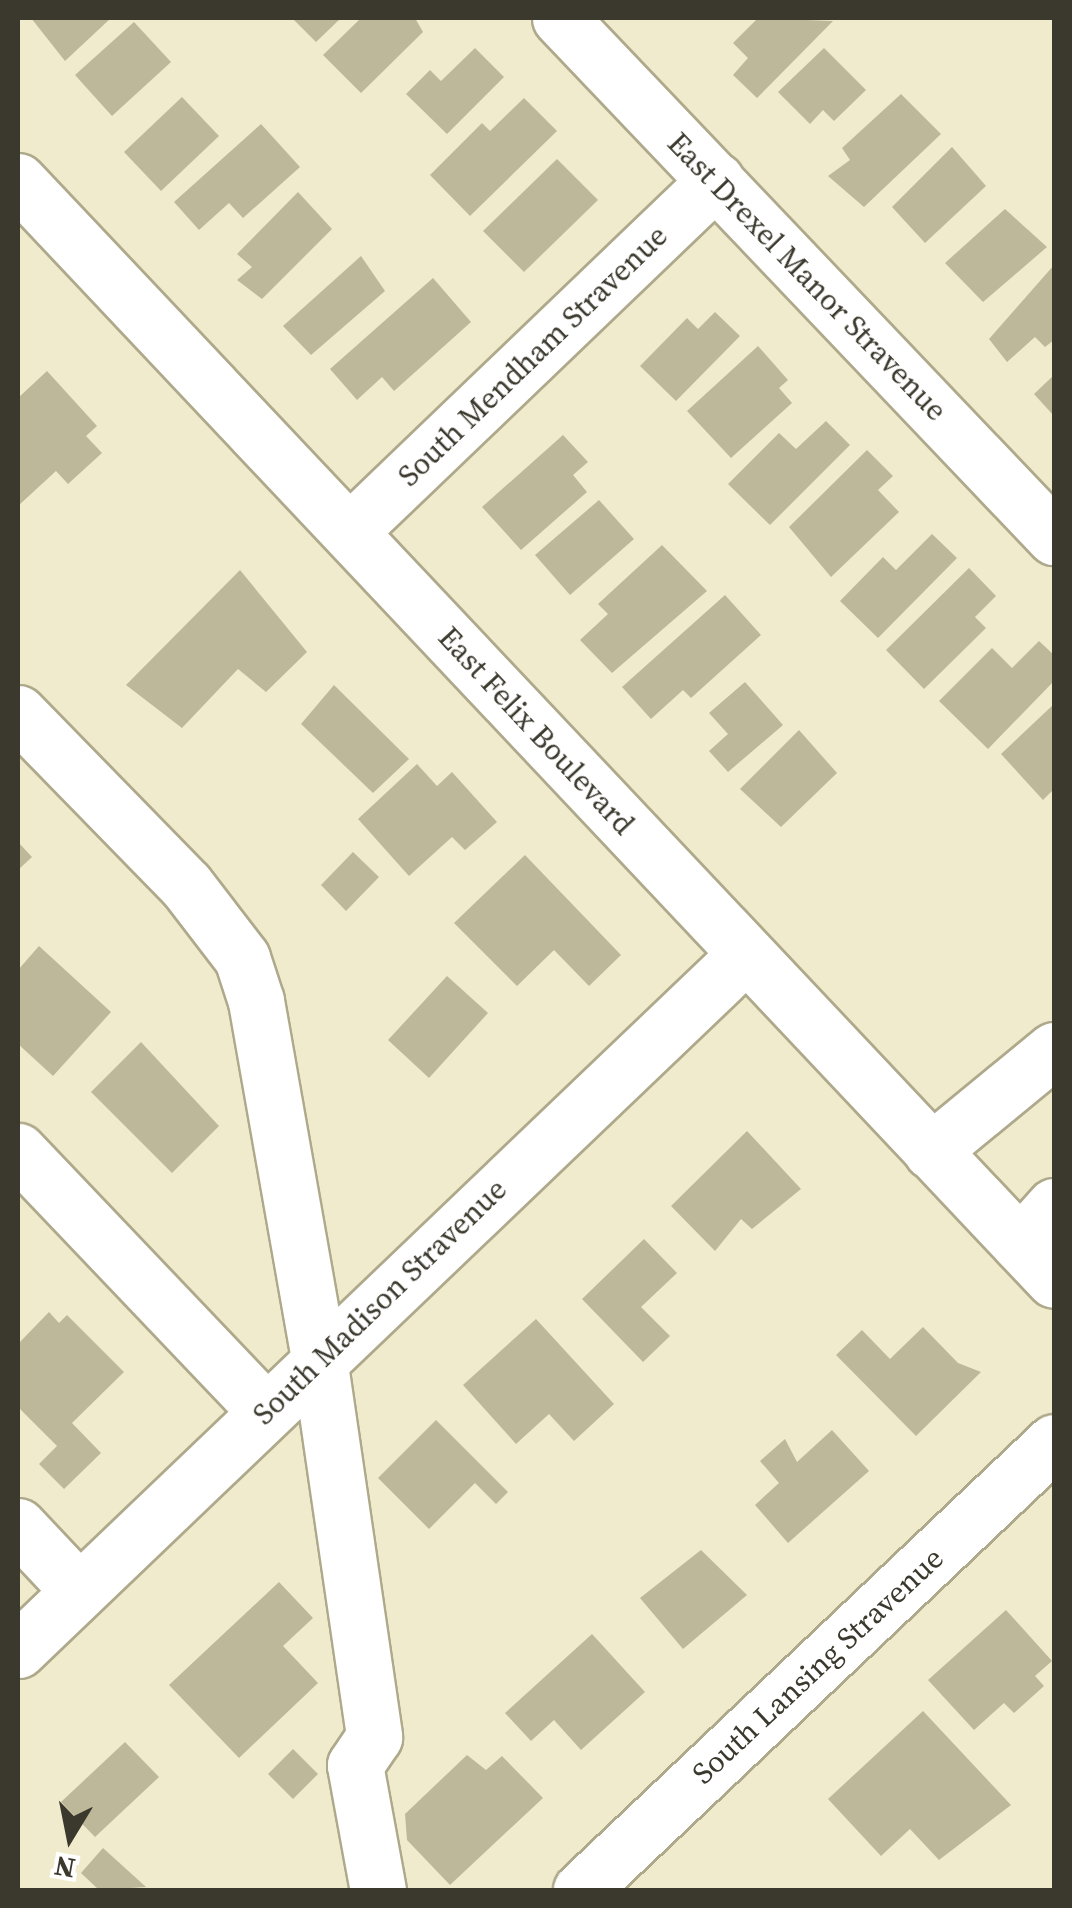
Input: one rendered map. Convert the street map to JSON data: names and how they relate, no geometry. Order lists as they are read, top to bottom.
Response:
{
  "streets": {
    "street": [
      "East Drexel Manor Stravenue",
      "South Mendham Stravenue",
      "East Felix Boulevard",
      "South Madison Stravenue",
      "South Lansing Stravenue"
    ]
  },
  "crossings": [
    ["East Drexel Manor Stravenue", "South Mendham Stravenue"],
    ["South Mendham Stravenue", "East Felix Boulevard"],
    ["East Felix Boulevard", "South Madison Stravenue"]
  ],
  "north": "bottom"
}
